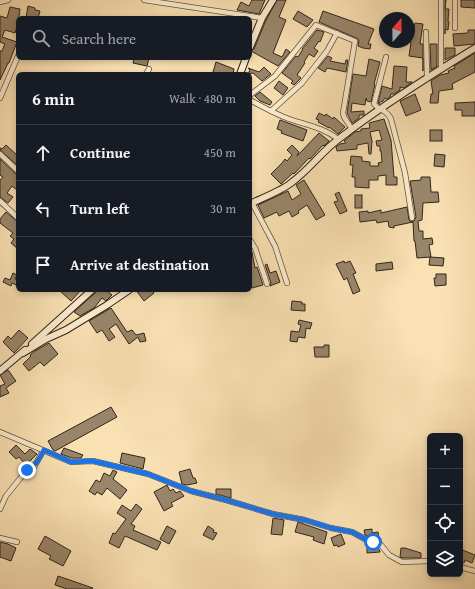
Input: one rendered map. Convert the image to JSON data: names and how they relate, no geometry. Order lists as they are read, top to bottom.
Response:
{
  "north": "top",
  "page": {
    "search": "Search here",
    "heading": ["6 min", "Walk · 480 m"],
    "list": [
      ["Continue", "450 m"],
      ["Turn left", "30 m"],
      "Arrive at destination"
    ],
    "map_buttons": ["+", "−"]
  }
}
